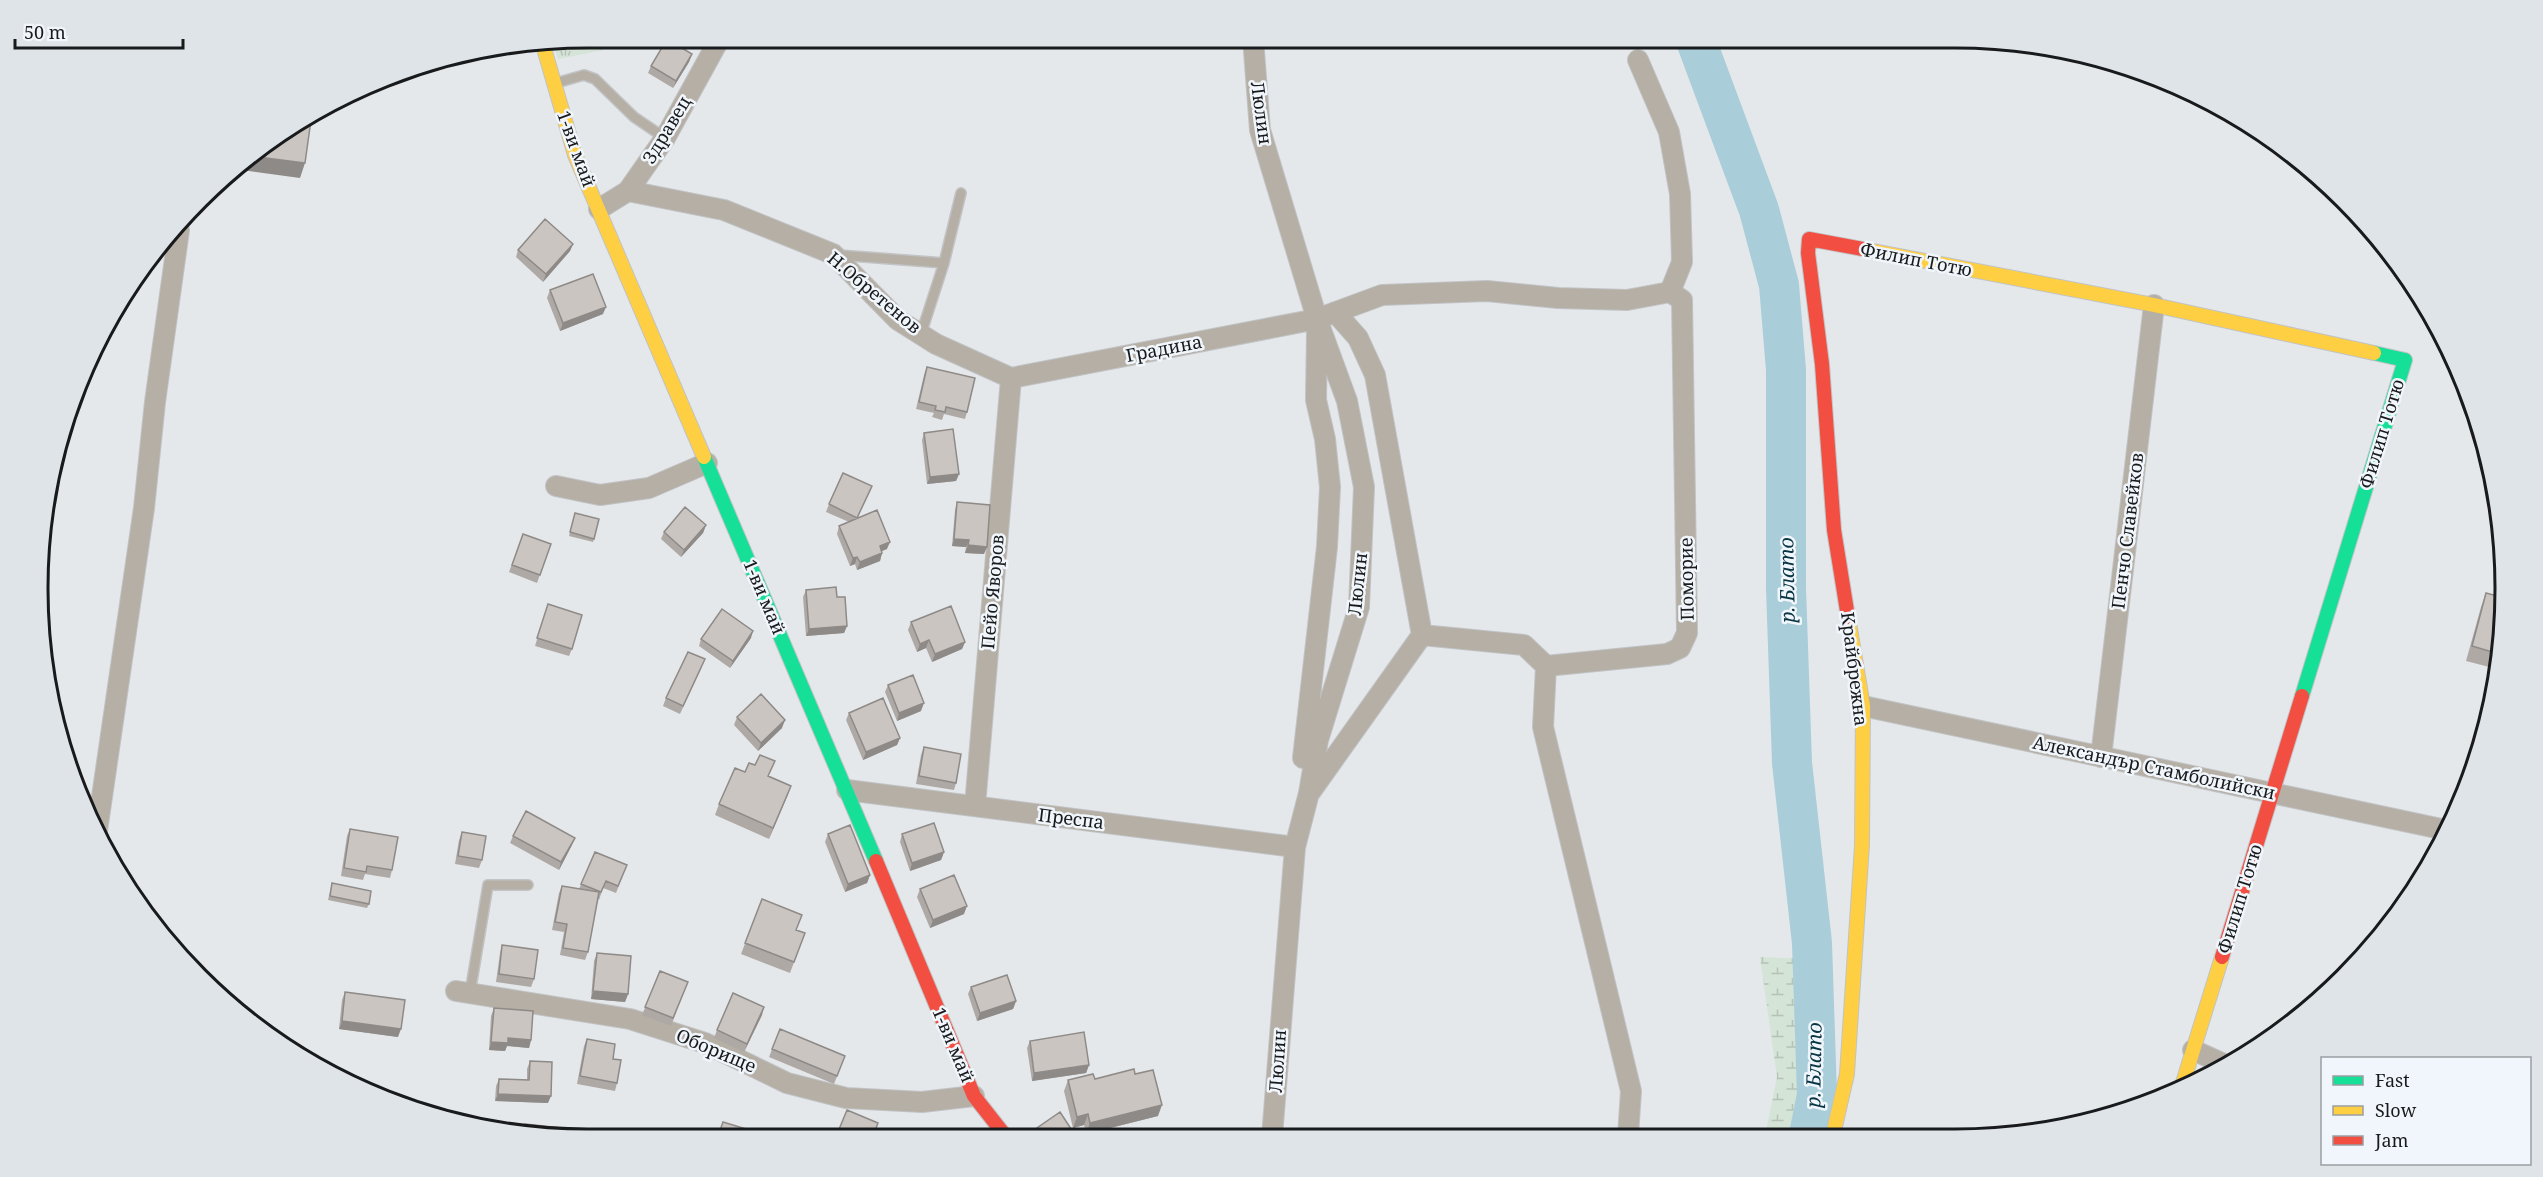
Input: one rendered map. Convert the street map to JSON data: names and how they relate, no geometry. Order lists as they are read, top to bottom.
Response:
{
  "streets": {
    "street": [
      "Люлин",
      "Здравец",
      "1-ви май",
      "Филип Тотю",
      "Н.Обретенов",
      "Градина",
      "Пенчо Славейков",
      "Поморие",
      "Пейо Яворов",
      "Крайбрежна",
      "Александър Стамболийски",
      "Преспа",
      "Оборище"
    ]
  },
  "crossings": [
    ["Люлин", "Градина"],
    ["Люлин", "Преспа"],
    ["Здравец", "1-ви май"],
    ["Здравец", "Н.Обретенов"],
    ["1-ви май", "Преспа"],
    ["1-ви май", "Оборище"],
    ["Филип Тотю", "Пенчо Славейков"],
    ["Филип Тотю", "Крайбрежна"],
    ["Филип Тотю", "Александър Стамболийски"],
    ["Н.Обретенов", "Градина"],
    ["Н.Обретенов", "Пейо Яворов"],
    ["Градина", "Пейо Яворов"],
    ["Пенчо Славейков", "Александър Стамболийски"],
    ["Пейо Яворов", "Преспа"],
    ["Крайбрежна", "Александър Стамболийски"]
  ],
  "water": ["р. Блато"],
  "legend": ["Fast", "Slow", "Jam"],
  "scale_bar": "50 m"
}
